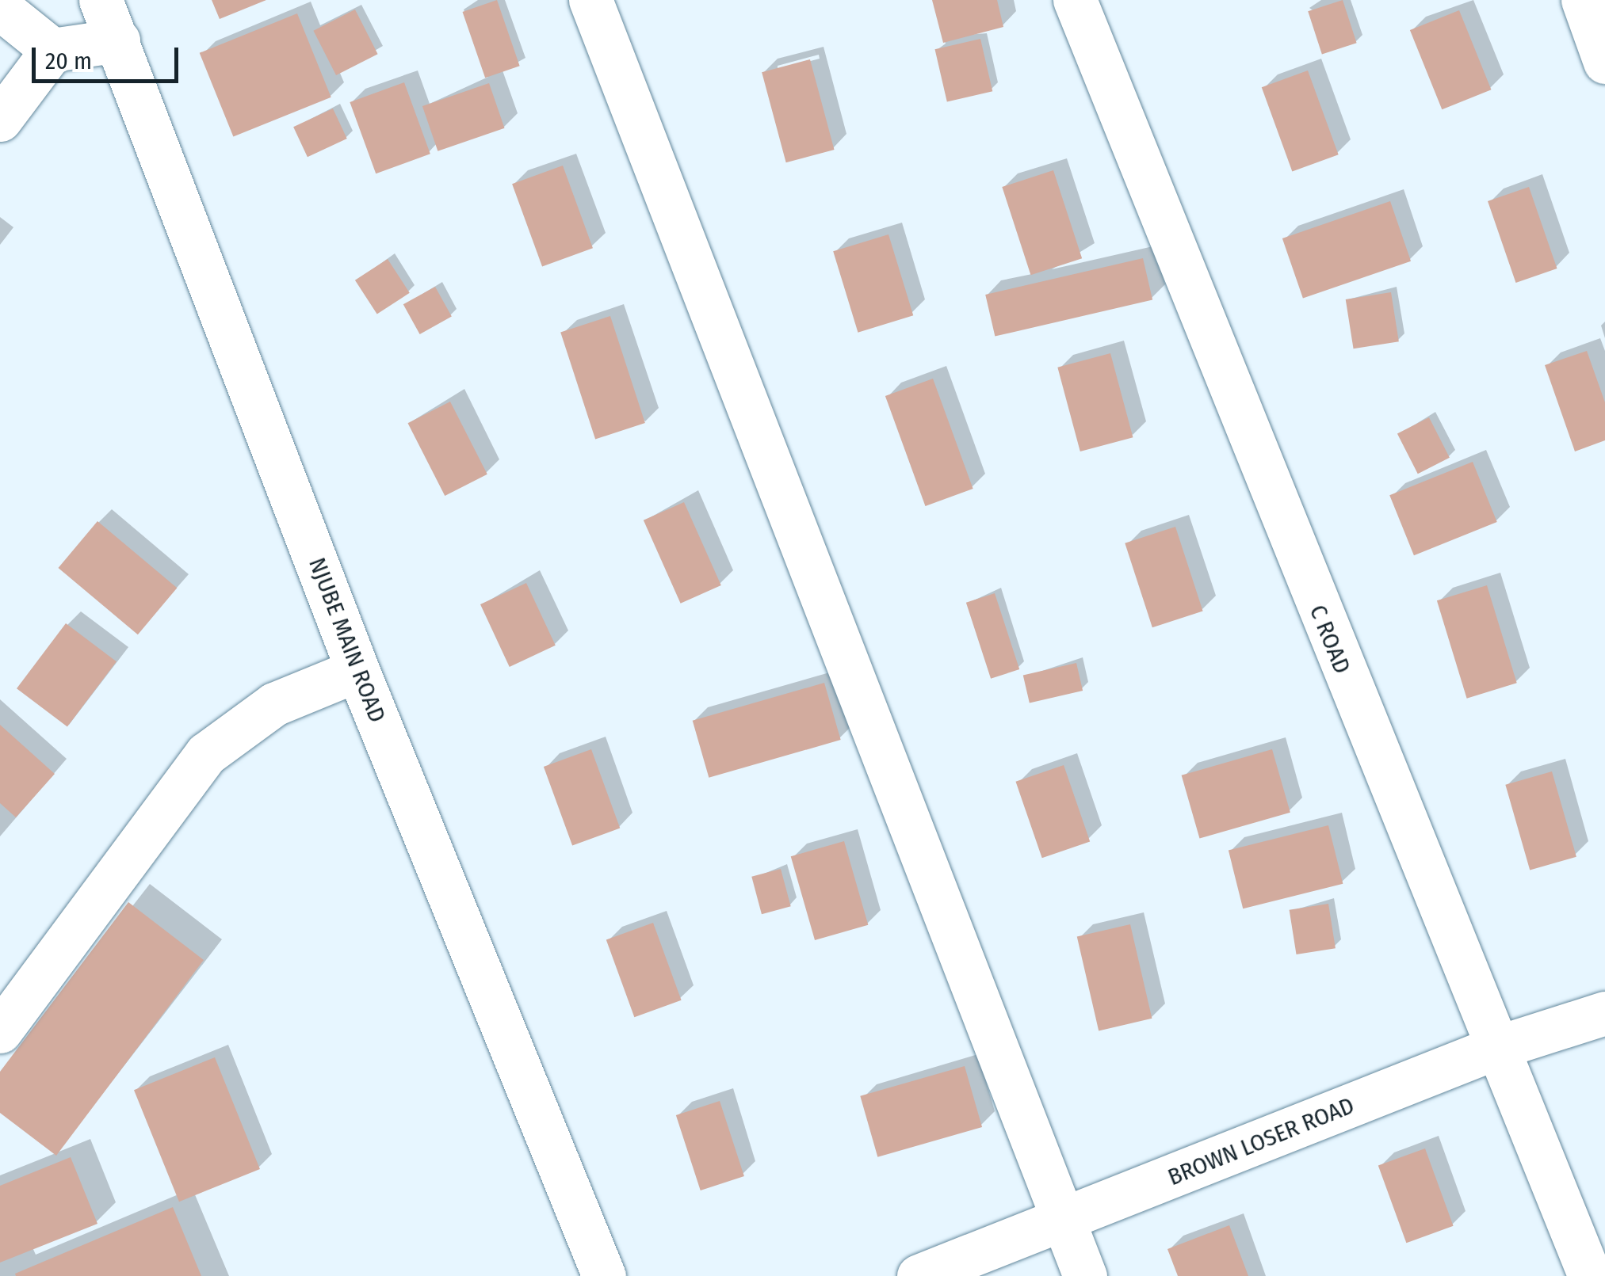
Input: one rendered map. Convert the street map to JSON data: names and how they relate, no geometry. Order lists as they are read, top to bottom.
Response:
{
  "streets": {
    "street": ["C ROAD", "NJUBE MAIN ROAD", "BROWN LOSER ROAD"]
  },
  "crossings": [
    ["C ROAD", "BROWN LOSER ROAD"]
  ],
  "scale_bar": "20 m"
}
